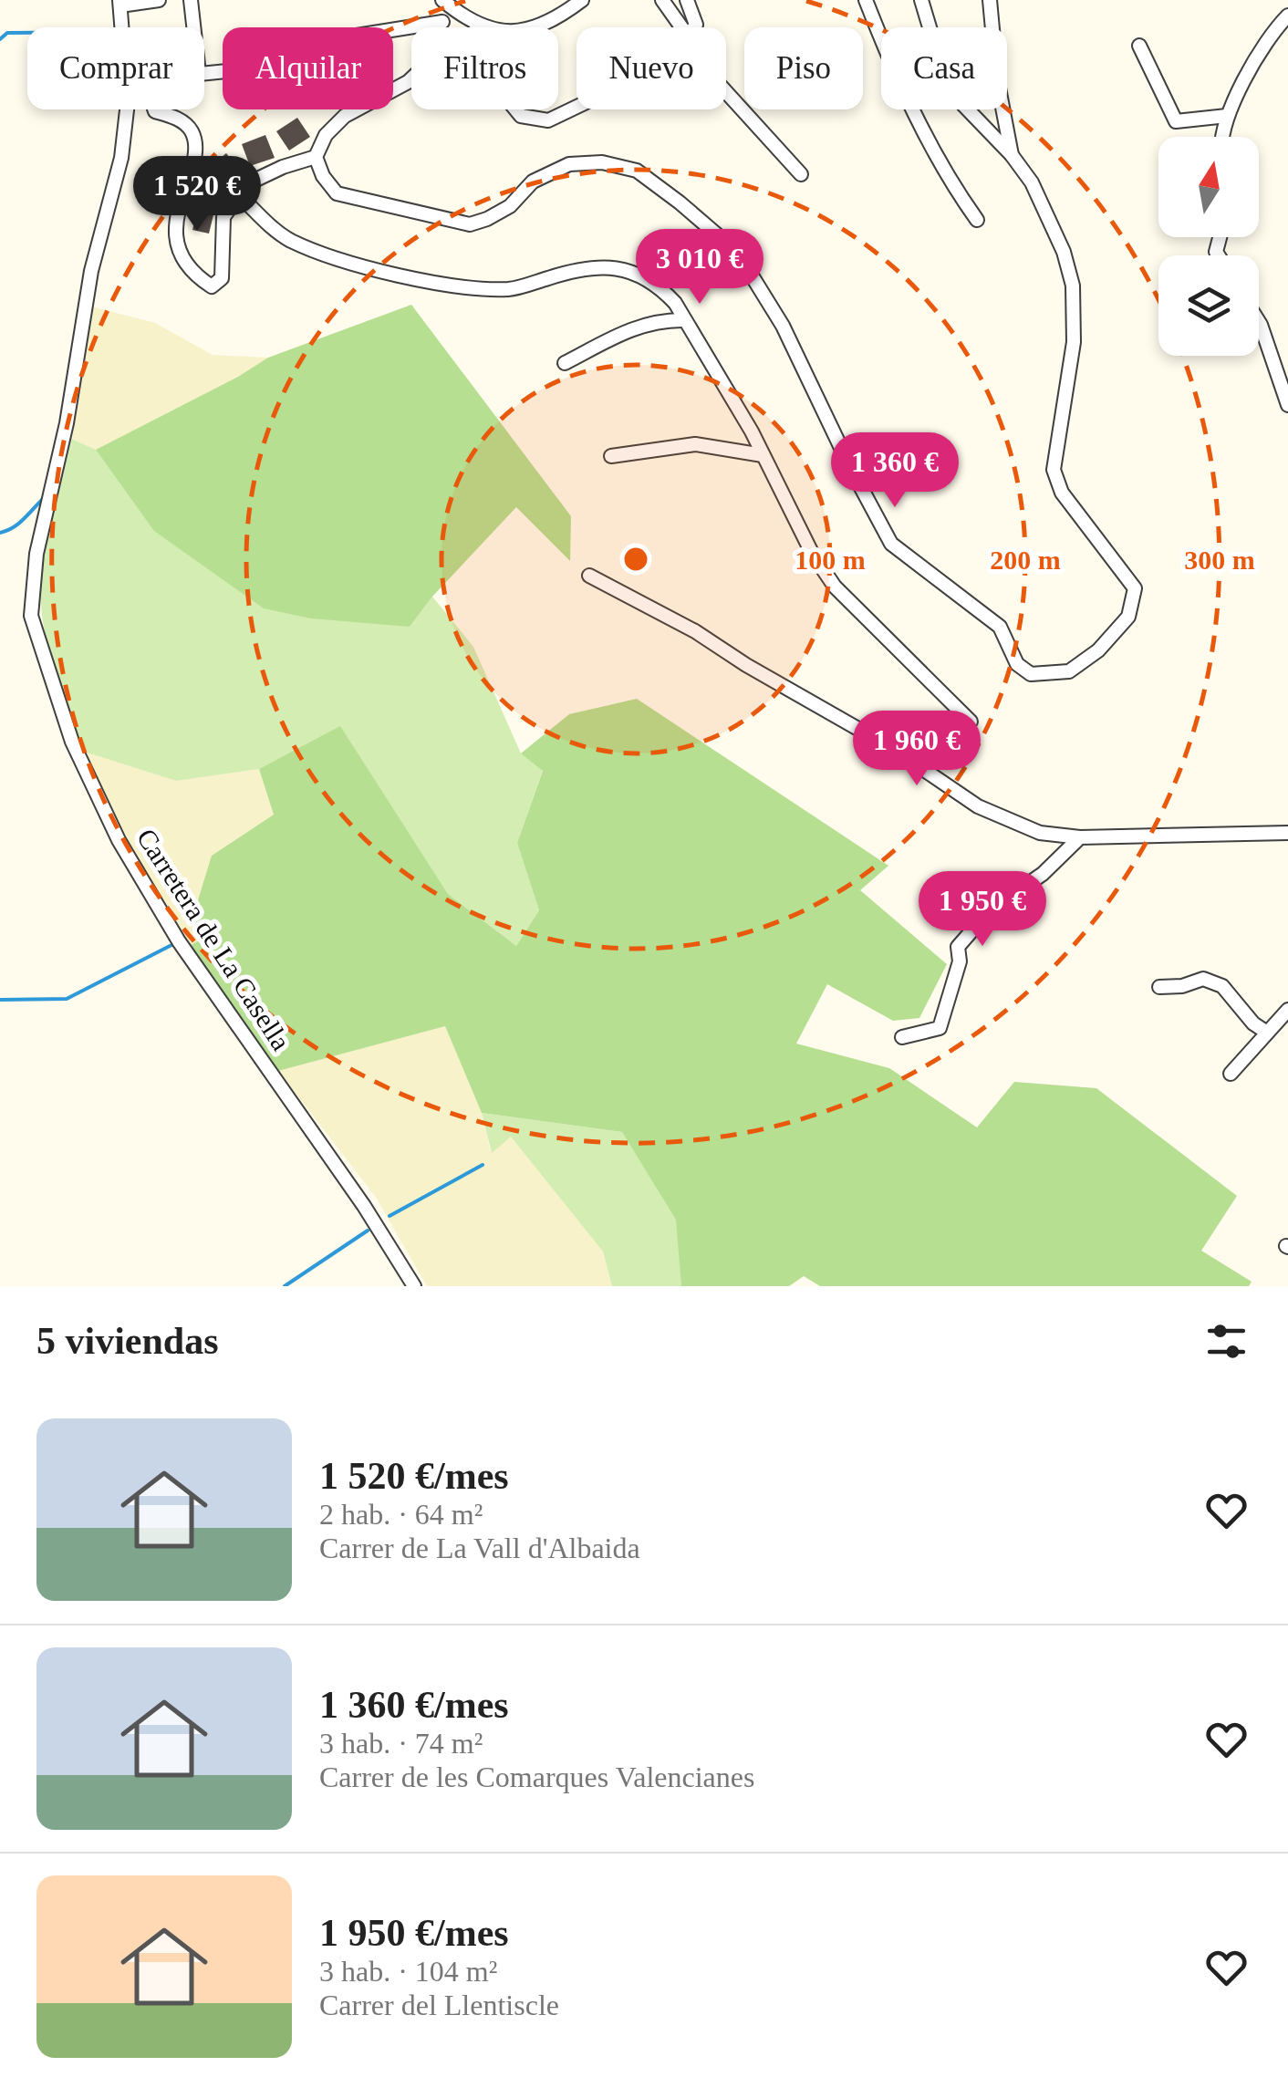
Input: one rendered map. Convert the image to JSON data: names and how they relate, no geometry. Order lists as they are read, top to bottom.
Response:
{
  "streets": {
    "street": ["Carretera de La Casella"]
  },
  "north": "top",
  "page": {
    "chip": [
      "Comprar",
      "Alquilar",
      "Filtros",
      "Nuevo",
      "Piso",
      "Casa"
    ],
    "price": [
      "1 520 €",
      "3 010 €",
      "1 360 €",
      "1 960 €",
      "1 950 €"
    ],
    "heading": "5 viviendas",
    "list": [
      {
        "name": "1 520 €/mes",
        "note": "2 hab. · 64 m² · Carrer de La Vall d'Albaida"
      },
      {
        "name": "1 360 €/mes",
        "note": "3 hab. · 74 m² · Carrer de les Comarques Valencianes"
      },
      {
        "name": "1 950 €/mes",
        "note": "3 hab. · 104 m² · Carrer del Llentiscle"
      }
    ]
  },
  "rings": ["100 m", "200 m", "300 m"]
}
